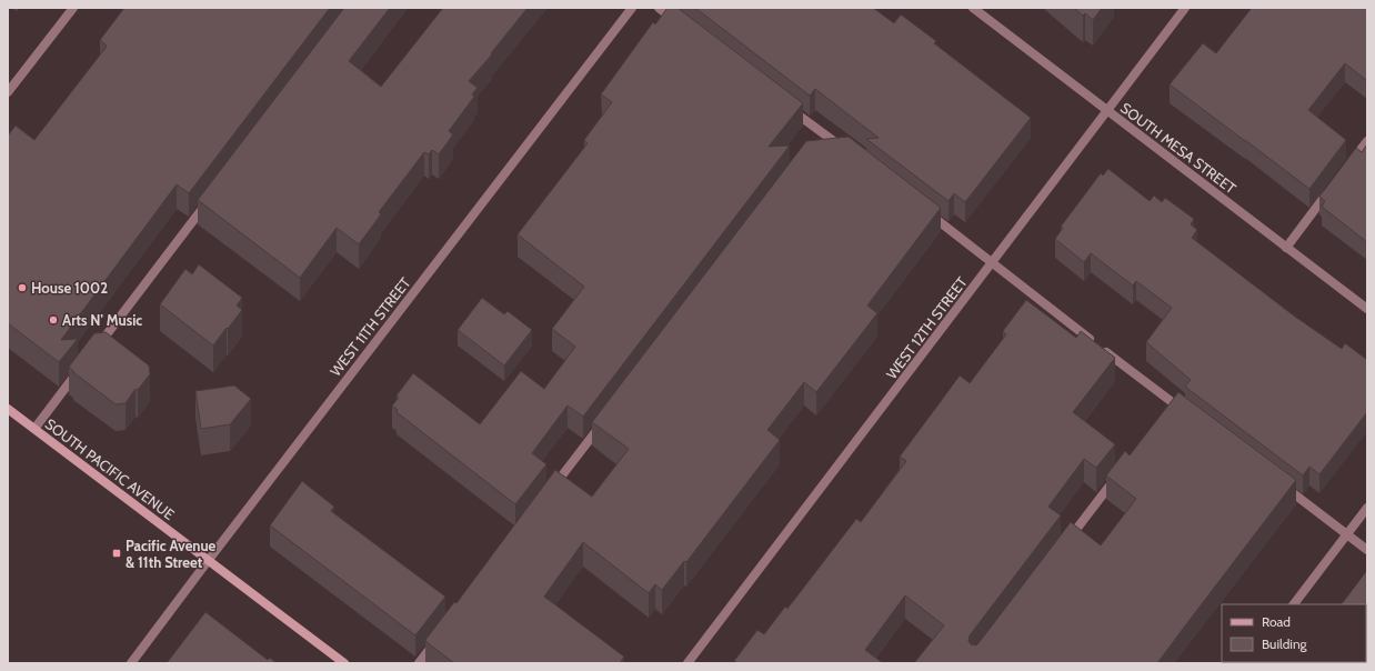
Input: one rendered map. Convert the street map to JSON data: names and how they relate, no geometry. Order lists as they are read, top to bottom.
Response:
{
  "streets": {
    "main road": ["SOUTH PACIFIC AVENUE"],
    "street": ["SOUTH MESA STREET", "WEST 11TH STREET", "WEST 12TH STREET"]
  },
  "crossings": [
    ["SOUTH MESA STREET", "WEST 12TH STREET"],
    ["WEST 11TH STREET", "SOUTH PACIFIC AVENUE"]
  ],
  "places": {
    "other": ["House 1002", "Arts N' Music"],
    "transit": ["Pacific Avenue & 11th Street"]
  },
  "legend": ["Road", "Building"]
}
